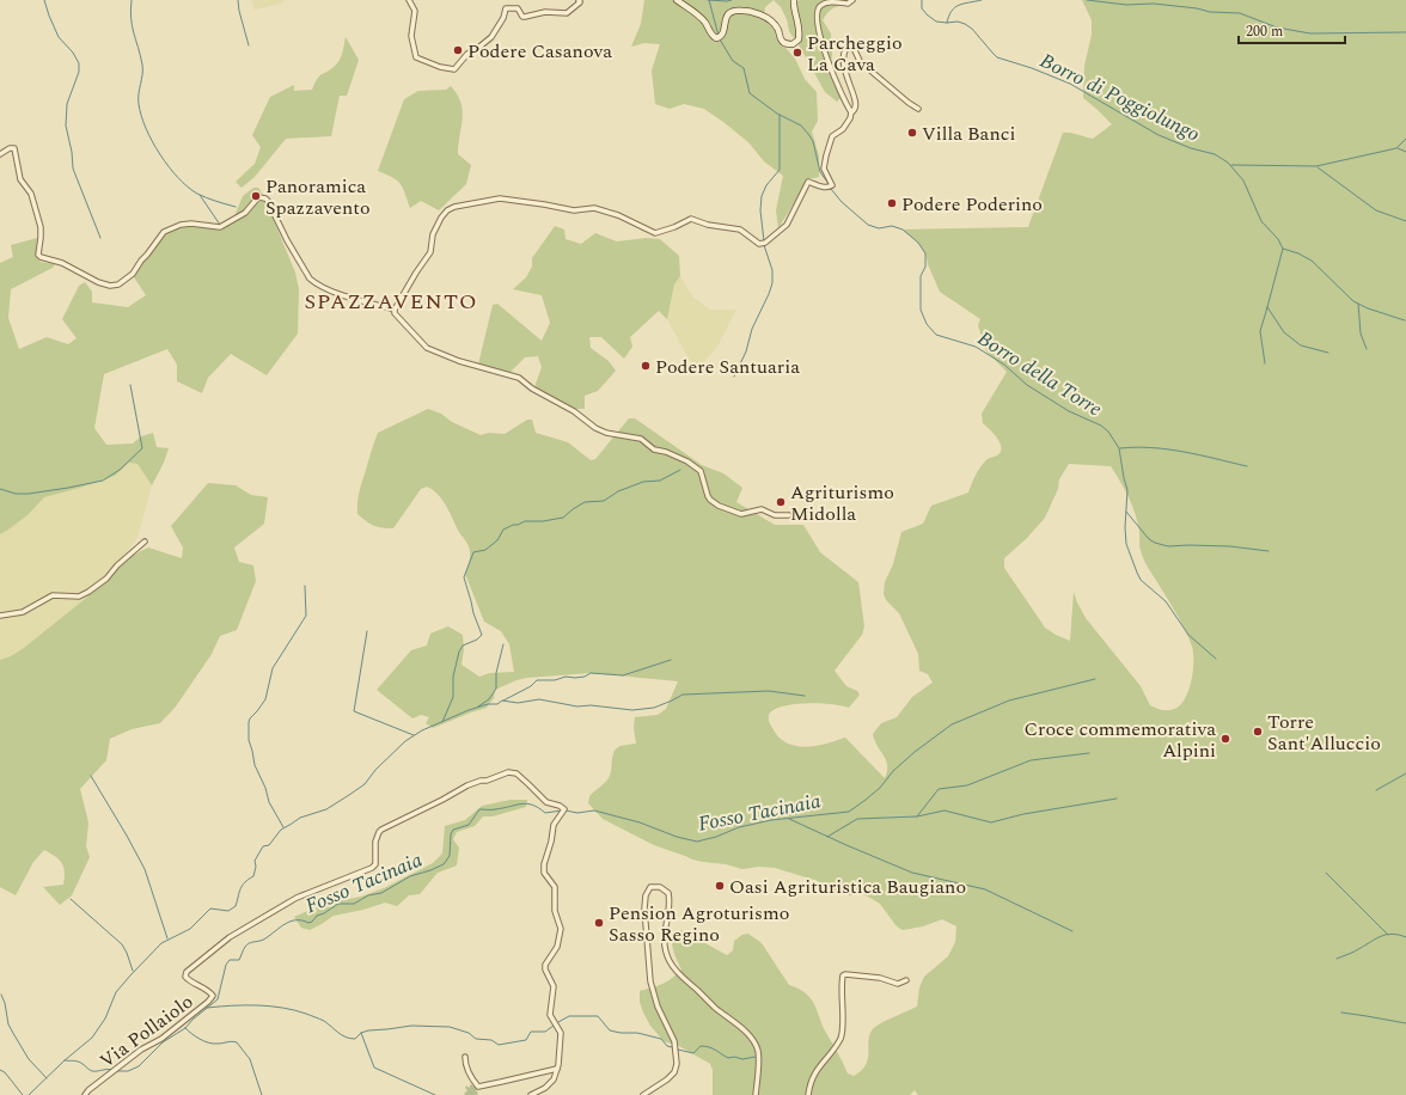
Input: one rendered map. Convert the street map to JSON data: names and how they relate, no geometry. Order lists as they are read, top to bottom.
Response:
{
  "streets": {
    "street": ["Via Pollaiolo"]
  },
  "districts": ["SPAZZAVENTO"],
  "water": ["Borro di Poggiolungo", "Borro della Torre", "Fosso Tacinaia"],
  "places": [
    "Podere Casanova",
    "Parcheggio La Cava",
    "Villa Banci",
    "Panoramica Spazzavento",
    "Podere Poderino",
    "Podere Santuaria",
    "Agriturismo Midolla",
    "Torre Sant'Alluccio",
    "Croce commemorativa Alpini",
    "Oasi Agrituristica Baugiano",
    "Pension Agroturismo Sasso Regino"
  ],
  "scale_bar": "200 m"
}
